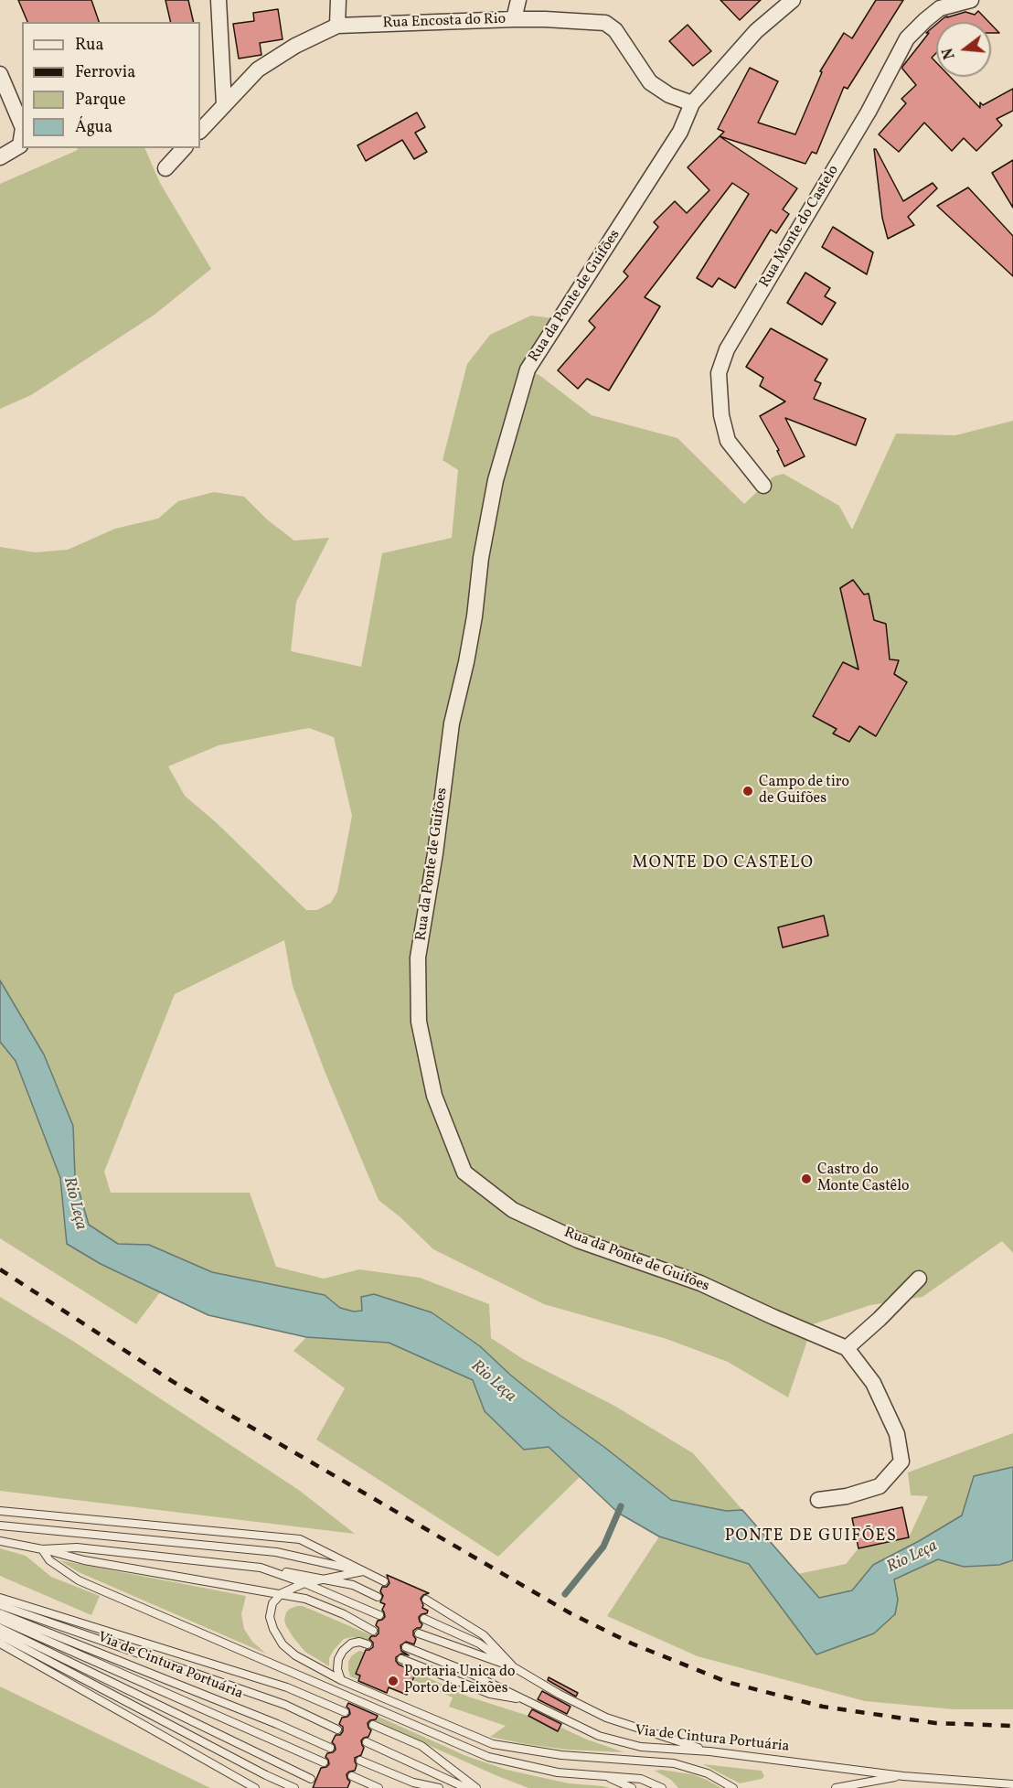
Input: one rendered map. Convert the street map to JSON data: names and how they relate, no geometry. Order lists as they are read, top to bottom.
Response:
{
  "streets": {
    "street": ["Rua Encosta do Rio", "Rua Monte do Castelo", "Rua da Ponte de Guifões"],
    "lane": ["Via de Cintura Portuária"]
  },
  "crossings": [
    ["Rua Encosta do Rio", "Rua da Ponte de Guifões"]
  ],
  "districts": ["MONTE DO CASTELO", "PONTE DE GUIFÕES"],
  "water": ["Rio Leça"],
  "places": ["Campo de tiro de Guifões", "Castro do Monte Castêlo", "Portaria Unica do Porto de Leixões"],
  "legend": [
    "Rua",
    "Ferrovia",
    "Parque",
    "Água"
  ],
  "north": "left"
}
